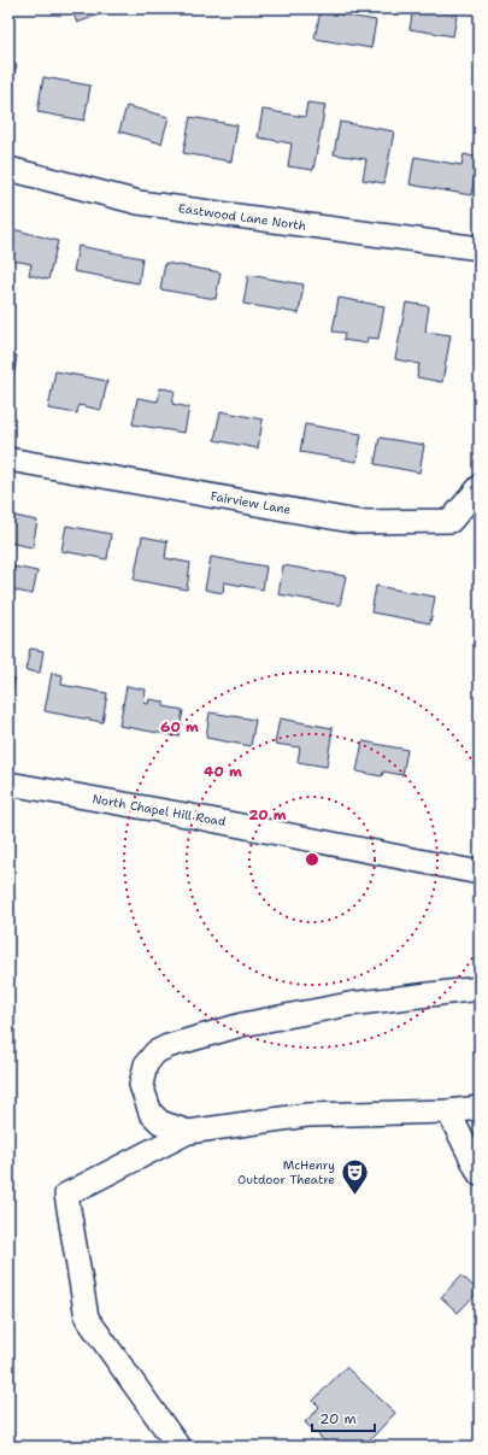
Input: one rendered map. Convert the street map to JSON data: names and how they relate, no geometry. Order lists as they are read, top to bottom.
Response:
{
  "streets": {
    "street": ["Eastwood Lane North", "Fairview Lane", "North Chapel Hill Road"]
  },
  "places": {
    "theatre": ["McHenry Outdoor Theatre"]
  },
  "scale_bar": "20 m",
  "rings": ["60 m", "40 m", "20 m"]
}
